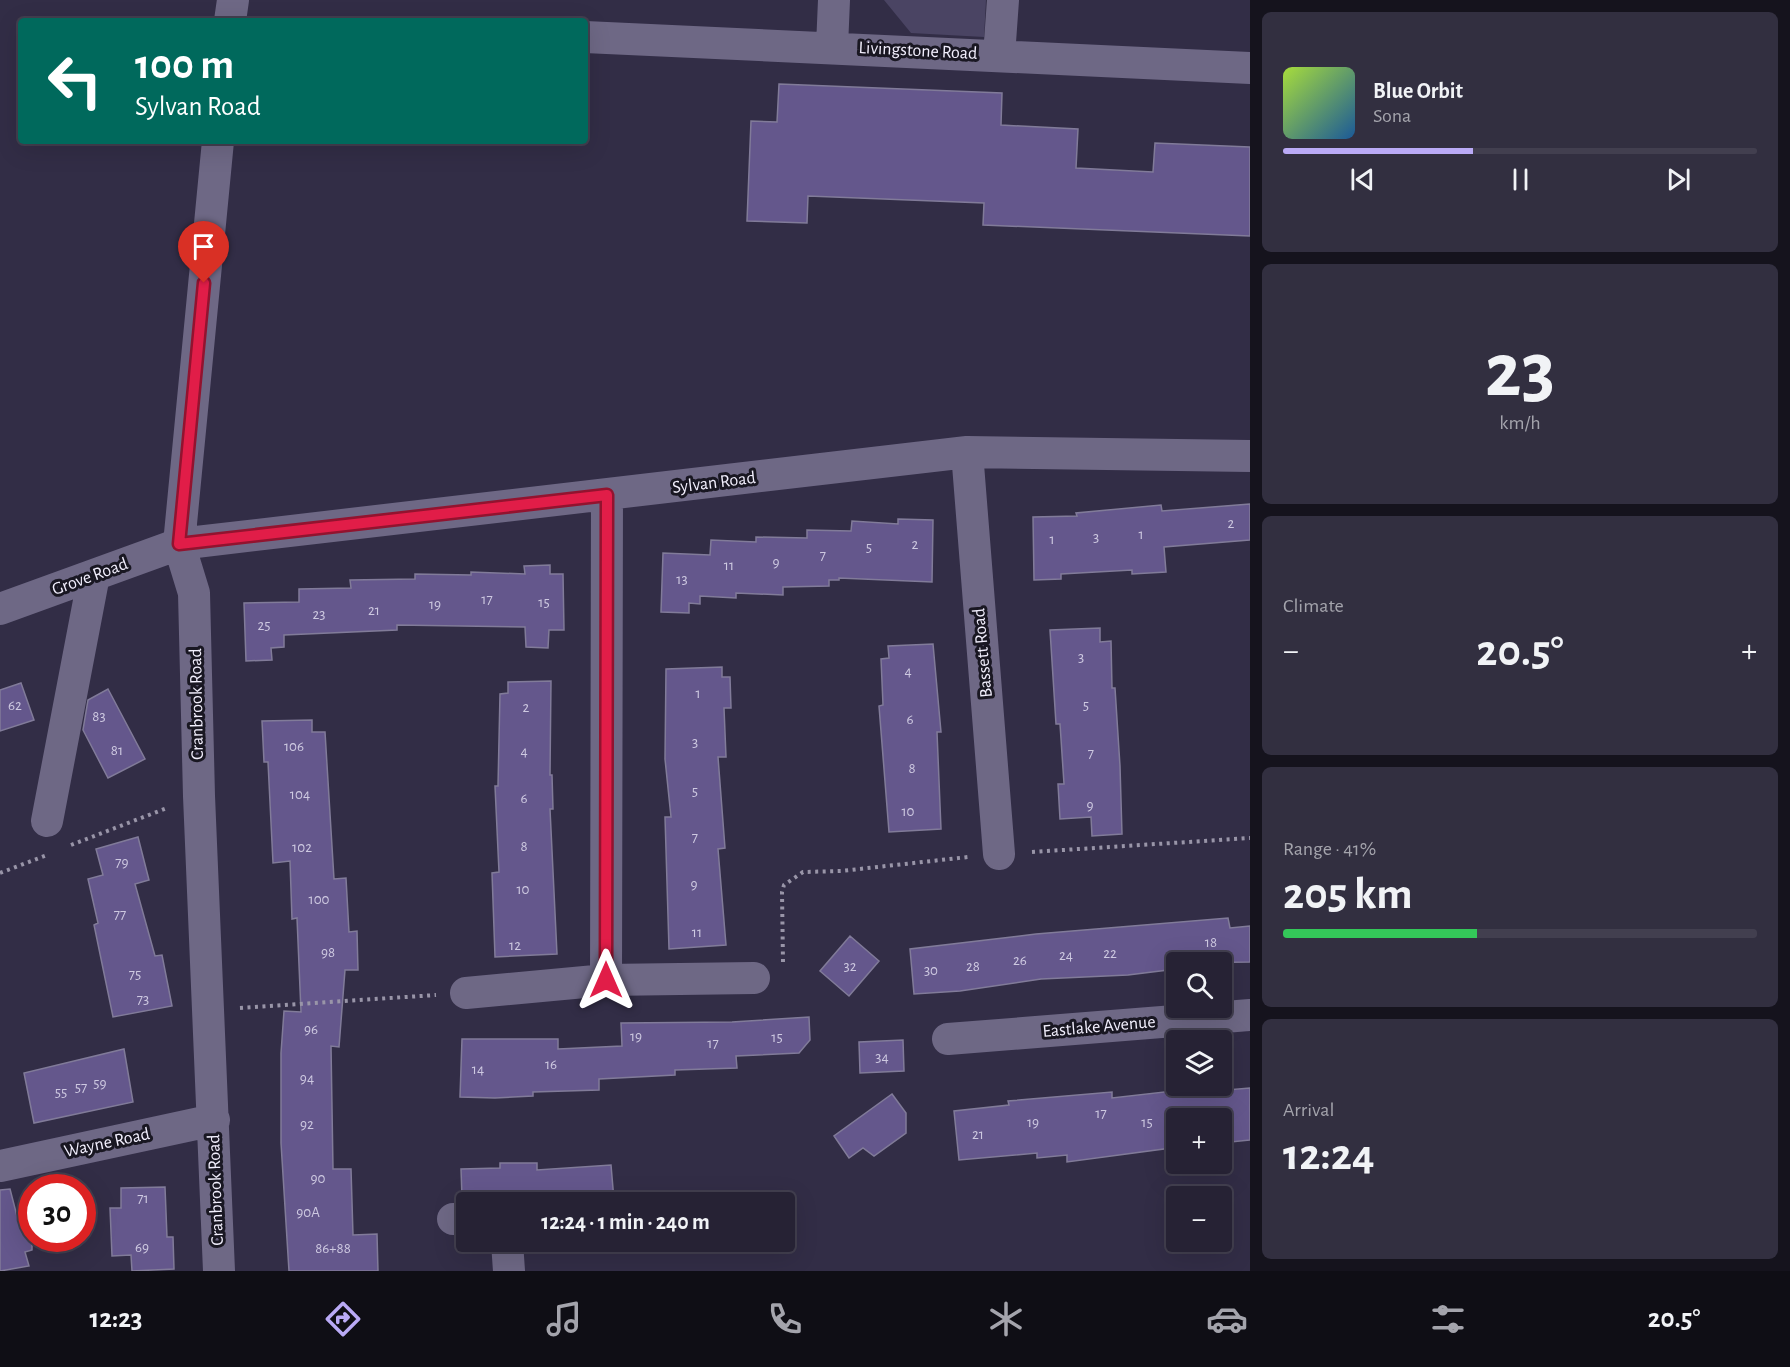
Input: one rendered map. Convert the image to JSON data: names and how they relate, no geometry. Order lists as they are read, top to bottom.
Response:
{
  "streets": {
    "street": [
      "Livingstone Road",
      "Sylvan Road",
      "Grove Road",
      "Bassett Road",
      "Cranbrook Road",
      "Eastlake Avenue",
      "Wayne Road"
    ]
  },
  "crossings": [
    ["Sylvan Road", "Grove Road"],
    ["Sylvan Road", "Bassett Road"],
    ["Sylvan Road", "Cranbrook Road"],
    ["Grove Road", "Cranbrook Road"],
    ["Cranbrook Road", "Wayne Road"]
  ],
  "house_numbers": [
    "2",
    "1",
    "3",
    "1",
    "2",
    "5",
    "7",
    "9",
    "11",
    "13",
    "17",
    "15",
    "19",
    "21",
    "23",
    "25",
    "3",
    "4",
    "1",
    "62",
    "5",
    "2",
    "83",
    "6",
    "3",
    "106",
    "81",
    "4",
    "7",
    "8",
    "5",
    "104",
    "6",
    "9",
    "10",
    "7",
    "8",
    "102",
    "79",
    "9",
    "10",
    "100",
    "77",
    "11",
    "18",
    "12",
    "98",
    "22",
    "24",
    "26",
    "32",
    "28",
    "30",
    "75",
    "73",
    "96",
    "19",
    "15",
    "17",
    "34",
    "16",
    "14",
    "94",
    "59",
    "57",
    "55",
    "17",
    "19",
    "15",
    "92",
    "21",
    "90",
    "71",
    "90A",
    "69",
    "86+88"
  ],
  "page": {
    "turn": ["100 m", "Sylvan Road"],
    "song": ["Blue Orbit", "Sona"],
    "tile": [
      ["23", "km/h"],
      "Climate",
      ["Range · 41%", "205 km"],
      ["Arrival", "12:24"]
    ],
    "heat": ["−", "20.5°", "+"],
    "map_buttons": ["+", "−"],
    "limit": "30",
    "trip": "12:24 · 1 min · 240 m",
    "tabs": ["12:23", "20.5°"]
  }
}
